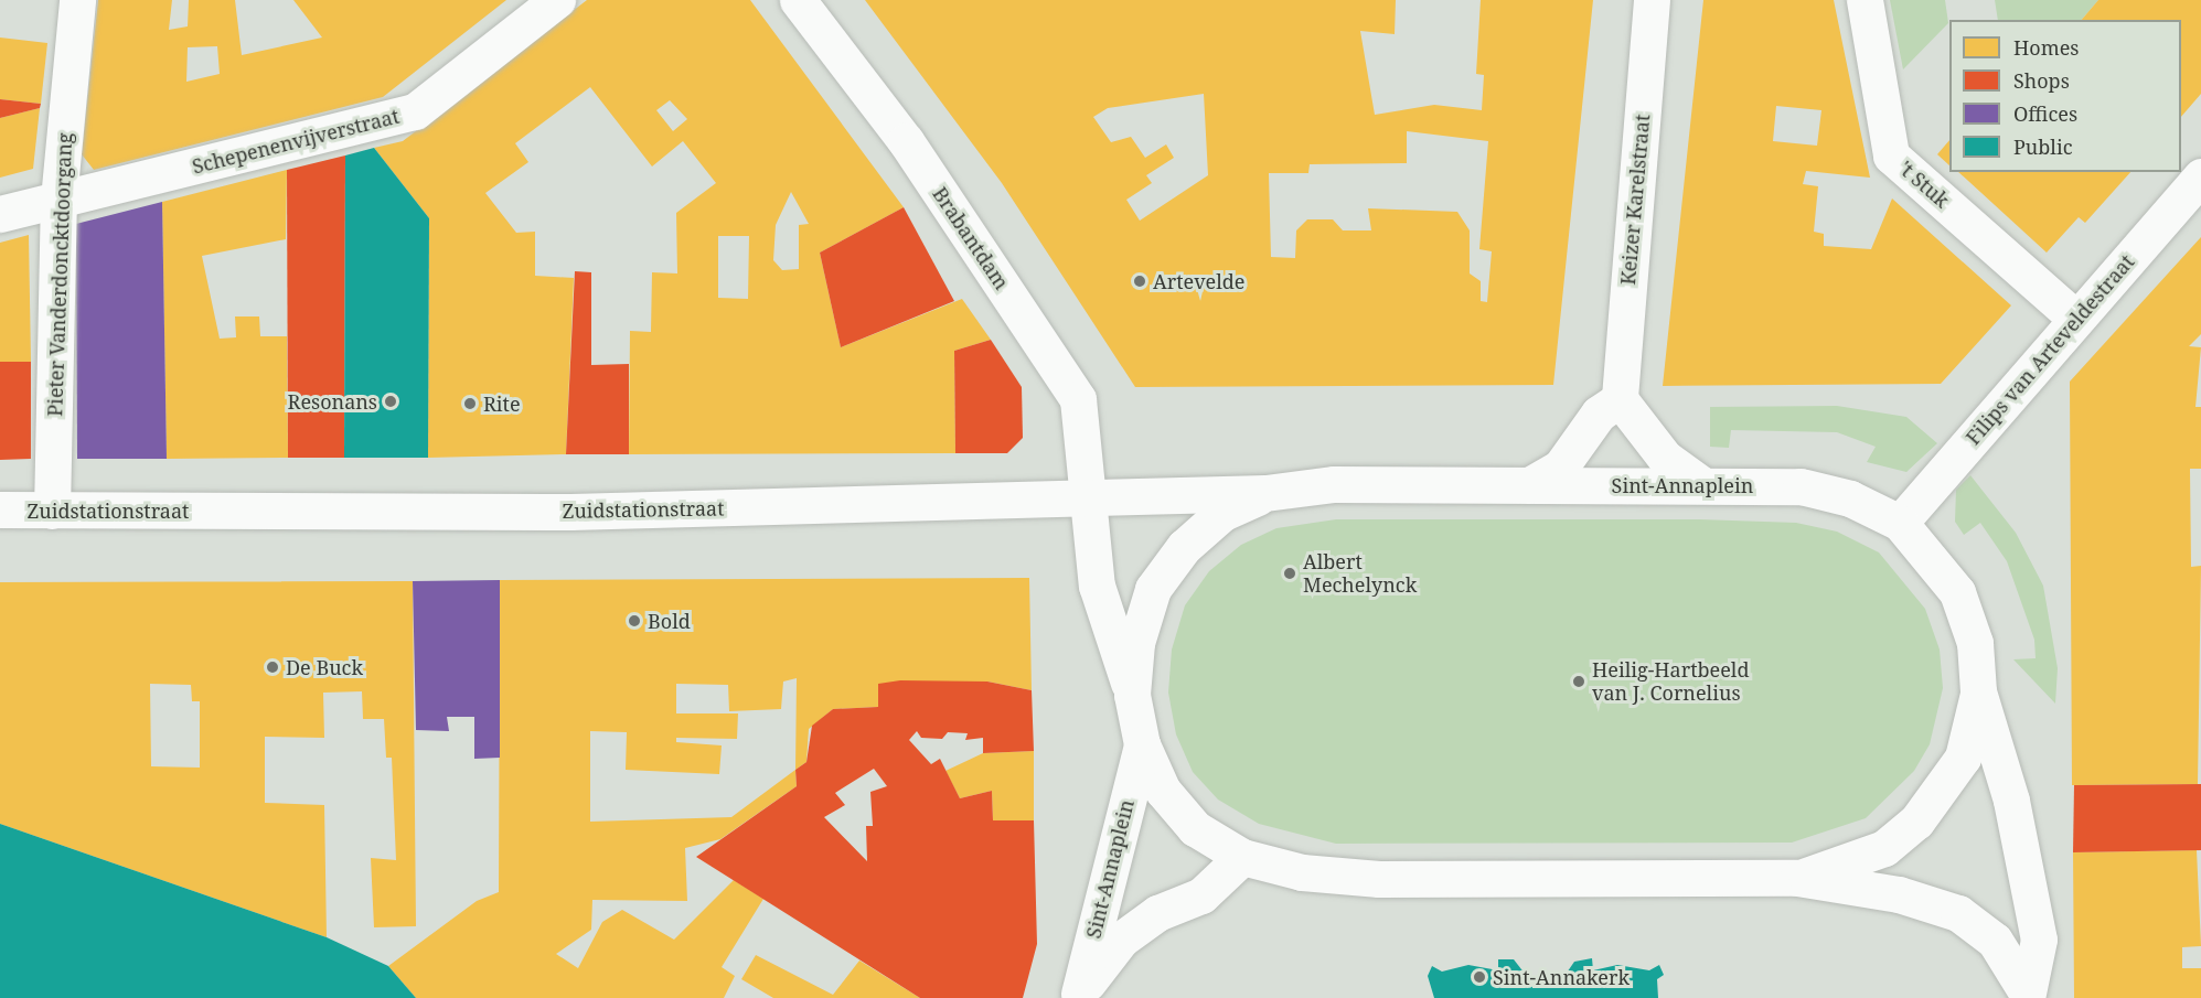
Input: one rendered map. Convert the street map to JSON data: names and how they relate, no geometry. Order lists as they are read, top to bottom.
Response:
{
  "streets": {
    "street": [
      "Schepenenvijverstraat",
      "'t Stuk",
      "Keizer Karelstraat",
      "Brabantdam",
      "Pieter Vanderdoncktdoorgang",
      "Filips van Arteveldestraat",
      "Sint-Annaplein",
      "Zuidstationstraat"
    ]
  },
  "crossings": [
    ["Schepenenvijverstraat", "Pieter Vanderdoncktdoorgang"],
    ["'t Stuk", "Filips van Arteveldestraat"],
    ["Brabantdam", "Sint-Annaplein"],
    ["Brabantdam", "Zuidstationstraat"],
    ["Pieter Vanderdoncktdoorgang", "Zuidstationstraat"],
    ["Filips van Arteveldestraat", "Sint-Annaplein"],
    ["Sint-Annaplein", "Zuidstationstraat"]
  ],
  "places": [
    "Artevelde",
    "Resonans",
    "Rite",
    "Albert Mechelynck",
    "Bold",
    "De Buck",
    "Heilig-Hartbeeld van J. Cornelius",
    "Sint-Annakerk"
  ],
  "legend": [
    "Homes",
    "Shops",
    "Offices",
    "Public"
  ]
}
